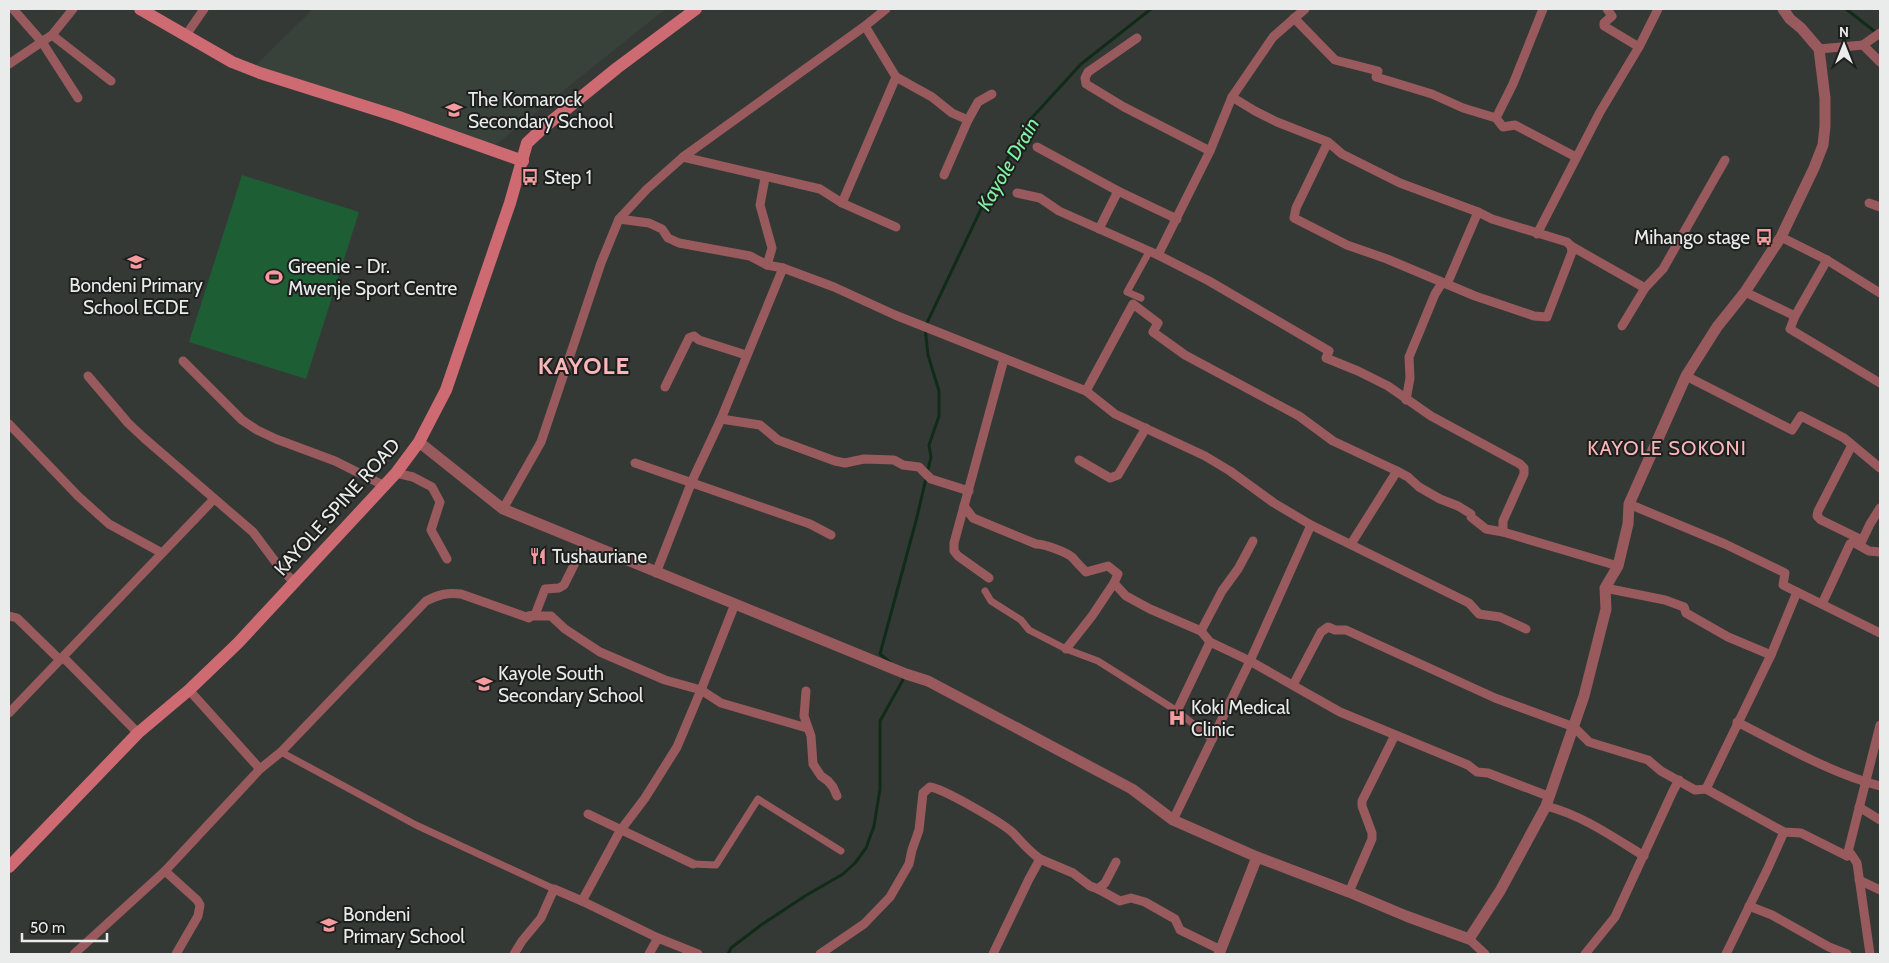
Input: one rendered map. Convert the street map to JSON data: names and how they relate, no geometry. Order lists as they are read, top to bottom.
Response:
{
  "streets": {
    "main road": ["KAYOLE SPINE ROAD"]
  },
  "districts": ["KAYOLE", "KAYOLE SOKONI"],
  "water": ["Kayole Drain"],
  "places": {
    "school or university": [
      "The Komarock Secondary School",
      "Bondeni Primary School ECDE",
      "Kayole South Secondary School",
      "Bondeni Primary School"
    ],
    "bus stop": ["Step 1", "Mihango stage"],
    "sports": ["Greenie - Dr. Mwenje Sport Centre"],
    "restaurant": ["Tushauriane"],
    "hospital": ["Koki Medical Clinic"]
  },
  "scale_bar": "50 m",
  "north": "top"
}
